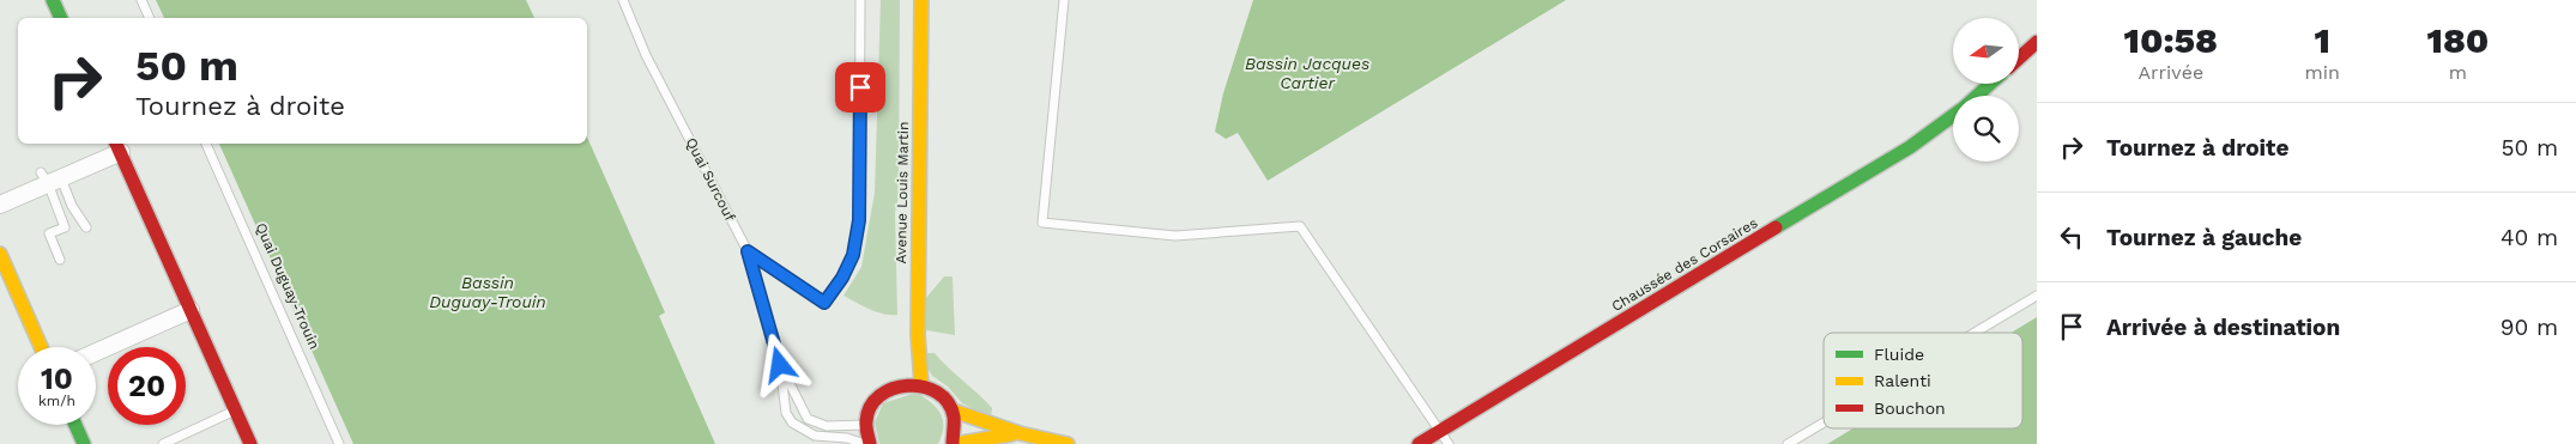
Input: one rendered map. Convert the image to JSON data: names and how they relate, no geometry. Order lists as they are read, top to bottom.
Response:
{
  "streets": {
    "street": ["Avenue Louis Martin", "Chaussée des Corsaires"],
    "lane": ["Quai Surcouf", "Quai Duguay-Trouin"]
  },
  "water": ["Bassin Jacques Cartier", "Bassin Duguay-Trouin"],
  "legend": ["Fluide", "Ralenti", "Bouchon"],
  "north": "left",
  "page": {
    "eta": [
      "10:58",
      "Arrivée",
      "1",
      "min",
      "180",
      "m"
    ],
    "turn": ["50 m", "Tournez à droite"],
    "list": [
      {
        "name": "Tournez à droite",
        "value": "50 m"
      },
      {
        "name": "Tournez à gauche",
        "value": "40 m"
      },
      {
        "name": "Arrivée à destination",
        "value": "90 m"
      }
    ],
    "speed": "10 km/h",
    "limit": "20"
  }
}
